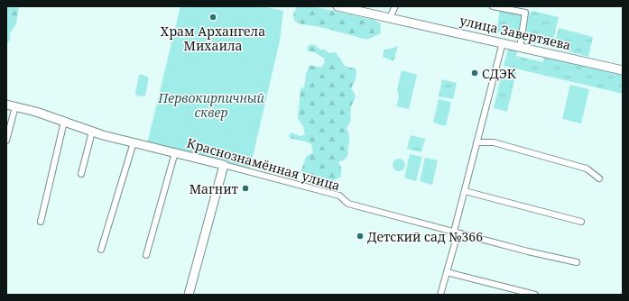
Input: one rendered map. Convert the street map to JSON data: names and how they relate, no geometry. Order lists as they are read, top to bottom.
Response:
{
  "streets": {
    "street": ["улица Завертяева", "Краснознамённая улица"]
  },
  "parks": ["Первокирпичный сквер"],
  "places": [
    "Храм Архангела Михаила",
    "СДЭК",
    "Магнит",
    "Детский сад №366"
  ]
}
